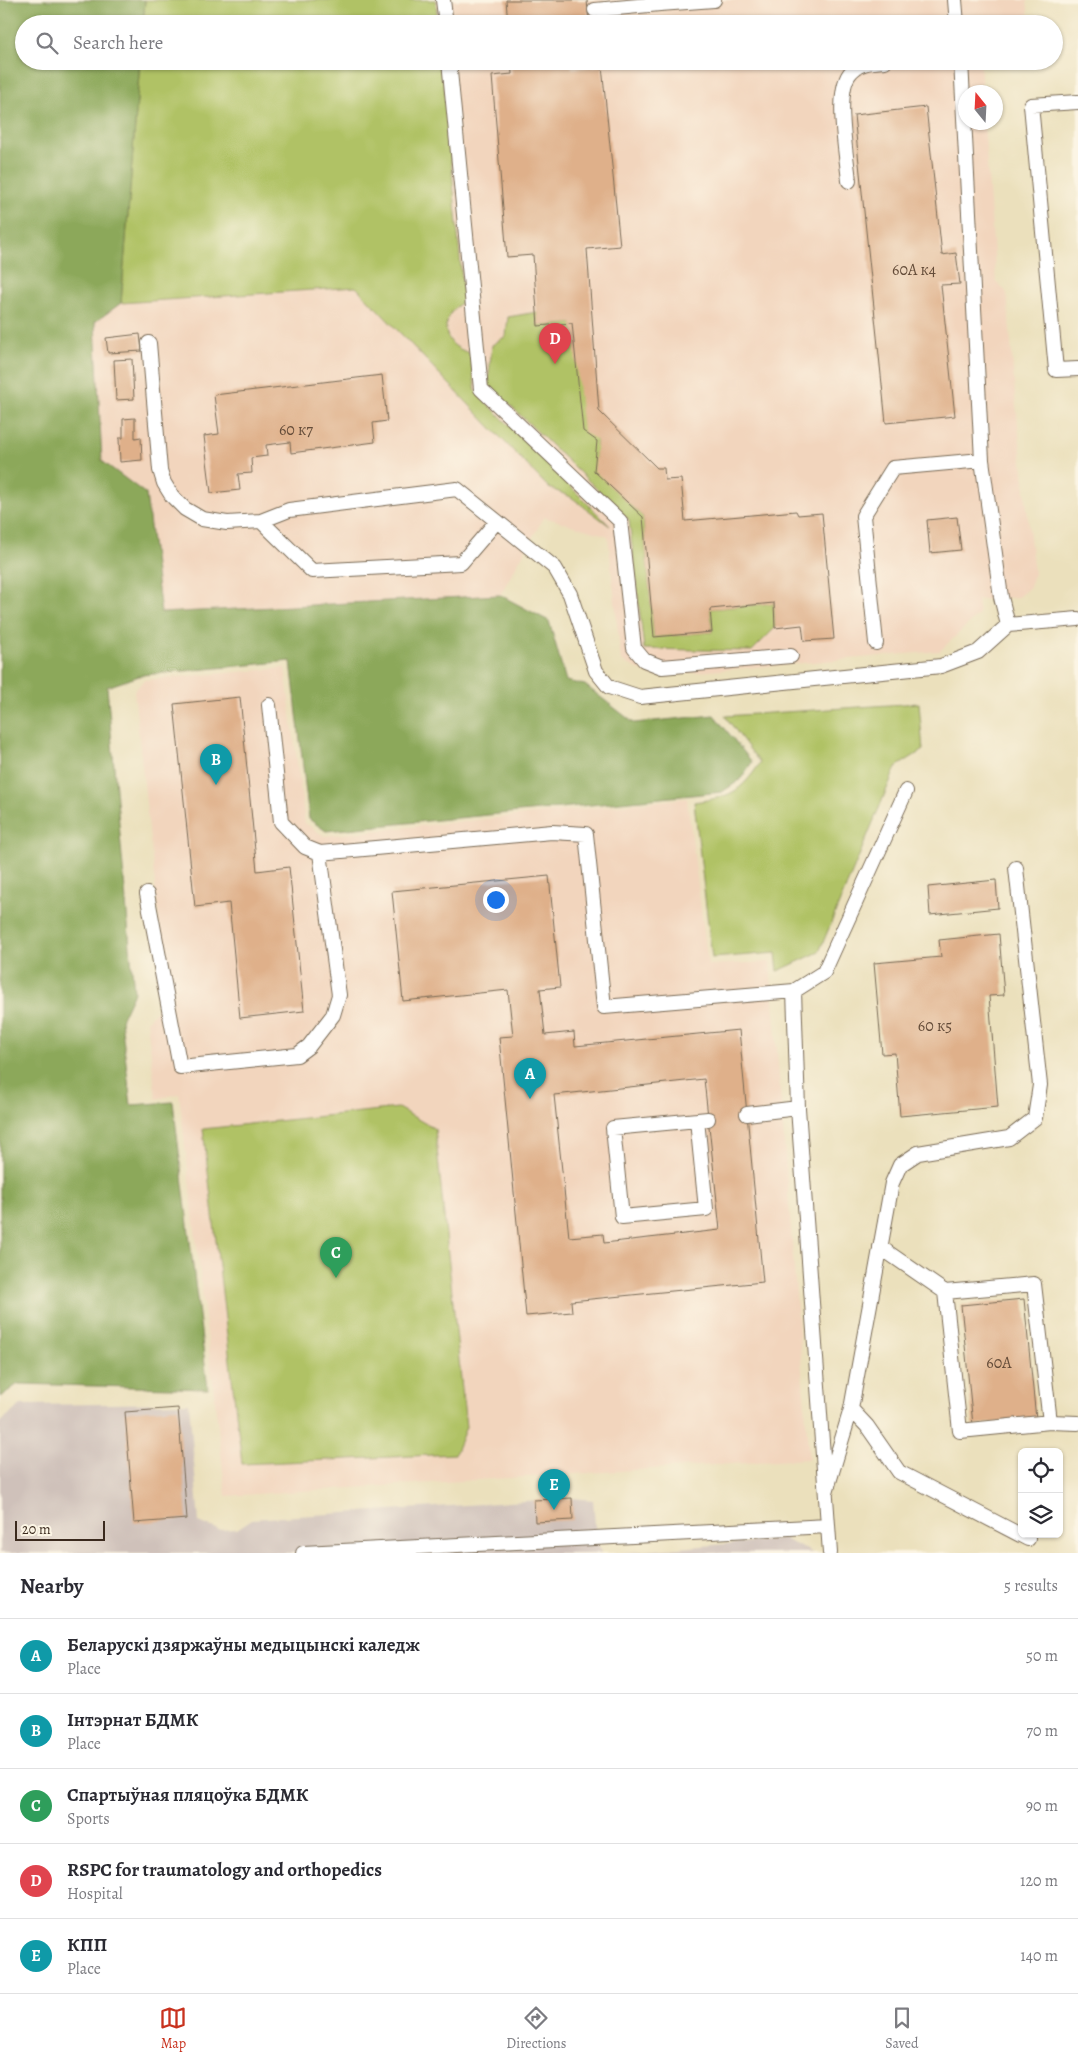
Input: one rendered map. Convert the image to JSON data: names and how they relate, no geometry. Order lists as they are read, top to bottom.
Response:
{
  "house_numbers": [
    "60А к4",
    "60 к7",
    "60 к5",
    "60А"
  ],
  "scale_bar": "20 m",
  "north": "top",
  "page": {
    "search": "Search here",
    "pins": [
      "D",
      "B",
      "A",
      "C",
      "E"
    ],
    "scale": "20 m",
    "heading": ["Nearby", "5 results"],
    "list": [
      {
        "mark": "A",
        "name": "Беларускі дзяржаўны медыцынскі каледж",
        "note": "Place",
        "value": "50 m"
      },
      {
        "mark": "B",
        "name": "Інтэрнат БДМК",
        "note": "Place",
        "value": "70 m"
      },
      {
        "mark": "C",
        "name": "Спартыўная пляцоўка БДМК",
        "note": "Sports",
        "value": "90 m"
      },
      {
        "mark": "D",
        "name": "RSPC for traumatology and orthopedics",
        "note": "Hospital",
        "value": "120 m"
      },
      {
        "mark": "E",
        "name": "КПП",
        "note": "Place",
        "value": "140 m"
      }
    ],
    "nav": ["Map", "Directions", "Saved"]
  }
}
